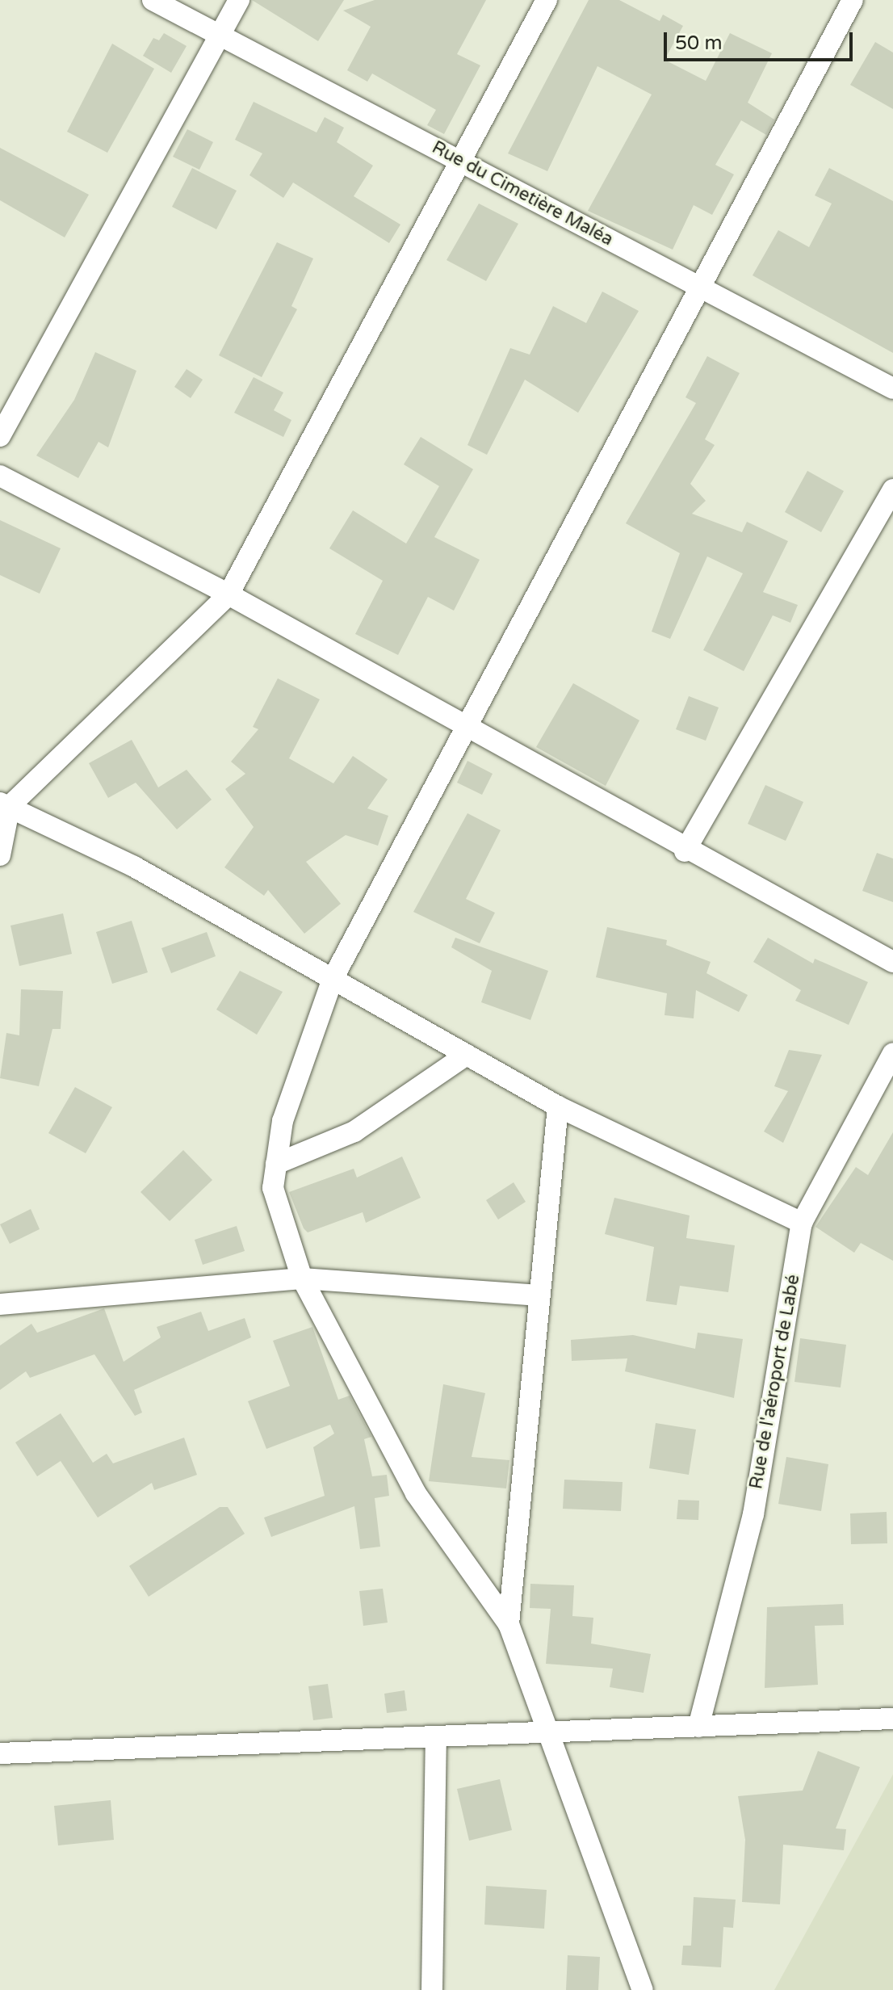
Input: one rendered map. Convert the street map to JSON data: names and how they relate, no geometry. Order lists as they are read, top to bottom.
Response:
{
  "streets": {
    "street": ["Rue du Cimetière Maléa", "Rue de l'aéroport de Labé"]
  },
  "scale_bar": "50 m"
}
